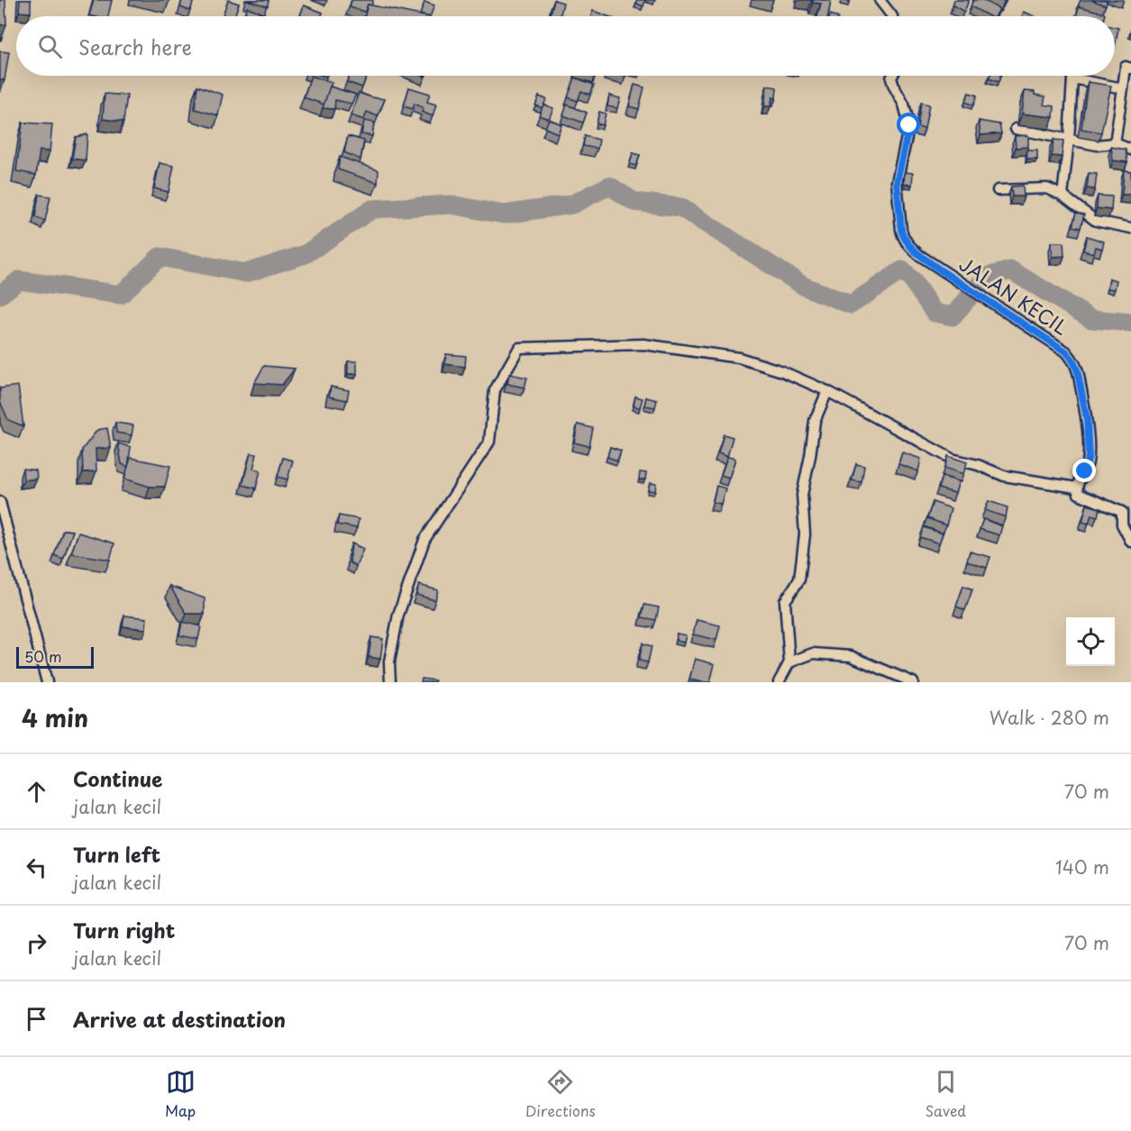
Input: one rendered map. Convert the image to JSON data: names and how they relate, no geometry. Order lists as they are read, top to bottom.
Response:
{
  "streets": {
    "street": ["JALAN KECIL"]
  },
  "scale_bar": "50 m",
  "page": {
    "search": "Search here",
    "scale": "50 m",
    "heading": ["4 min", "Walk · 280 m"],
    "list": [
      ["Continue", "jalan kecil", "70 m"],
      ["Turn left", "jalan kecil", "140 m"],
      ["Turn right", "jalan kecil", "70 m"],
      "Arrive at destination"
    ],
    "nav": ["Map", "Directions", "Saved"]
  }
}
